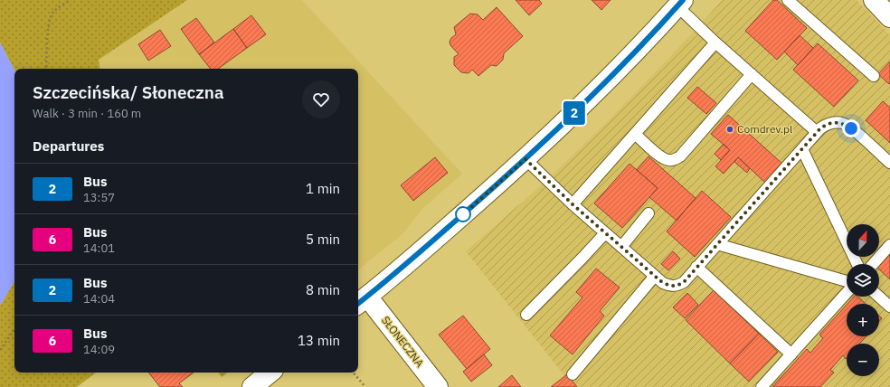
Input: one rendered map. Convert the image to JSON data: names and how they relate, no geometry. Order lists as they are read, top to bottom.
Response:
{
  "streets": {
    "street": ["SŁONECZNA"]
  },
  "places": ["Comdrev.pl"],
  "lines": ["bus line 2"],
  "north": "top",
  "page": {
    "on_map": "2",
    "heading": [
      ["Szczecińska/ Słoneczna", "Walk · 3 min · 160 m"],
      "Departures"
    ],
    "list": [
      {
        "mark": "2",
        "name": "Bus",
        "note": "13:57",
        "value": "1 min"
      },
      {
        "mark": "6",
        "name": "Bus",
        "note": "14:01",
        "value": "5 min"
      },
      {
        "mark": "2",
        "name": "Bus",
        "note": "14:04",
        "value": "8 min"
      },
      {
        "mark": "6",
        "name": "Bus",
        "note": "14:09",
        "value": "13 min"
      }
    ],
    "map_buttons": ["+", "−"]
  }
}
